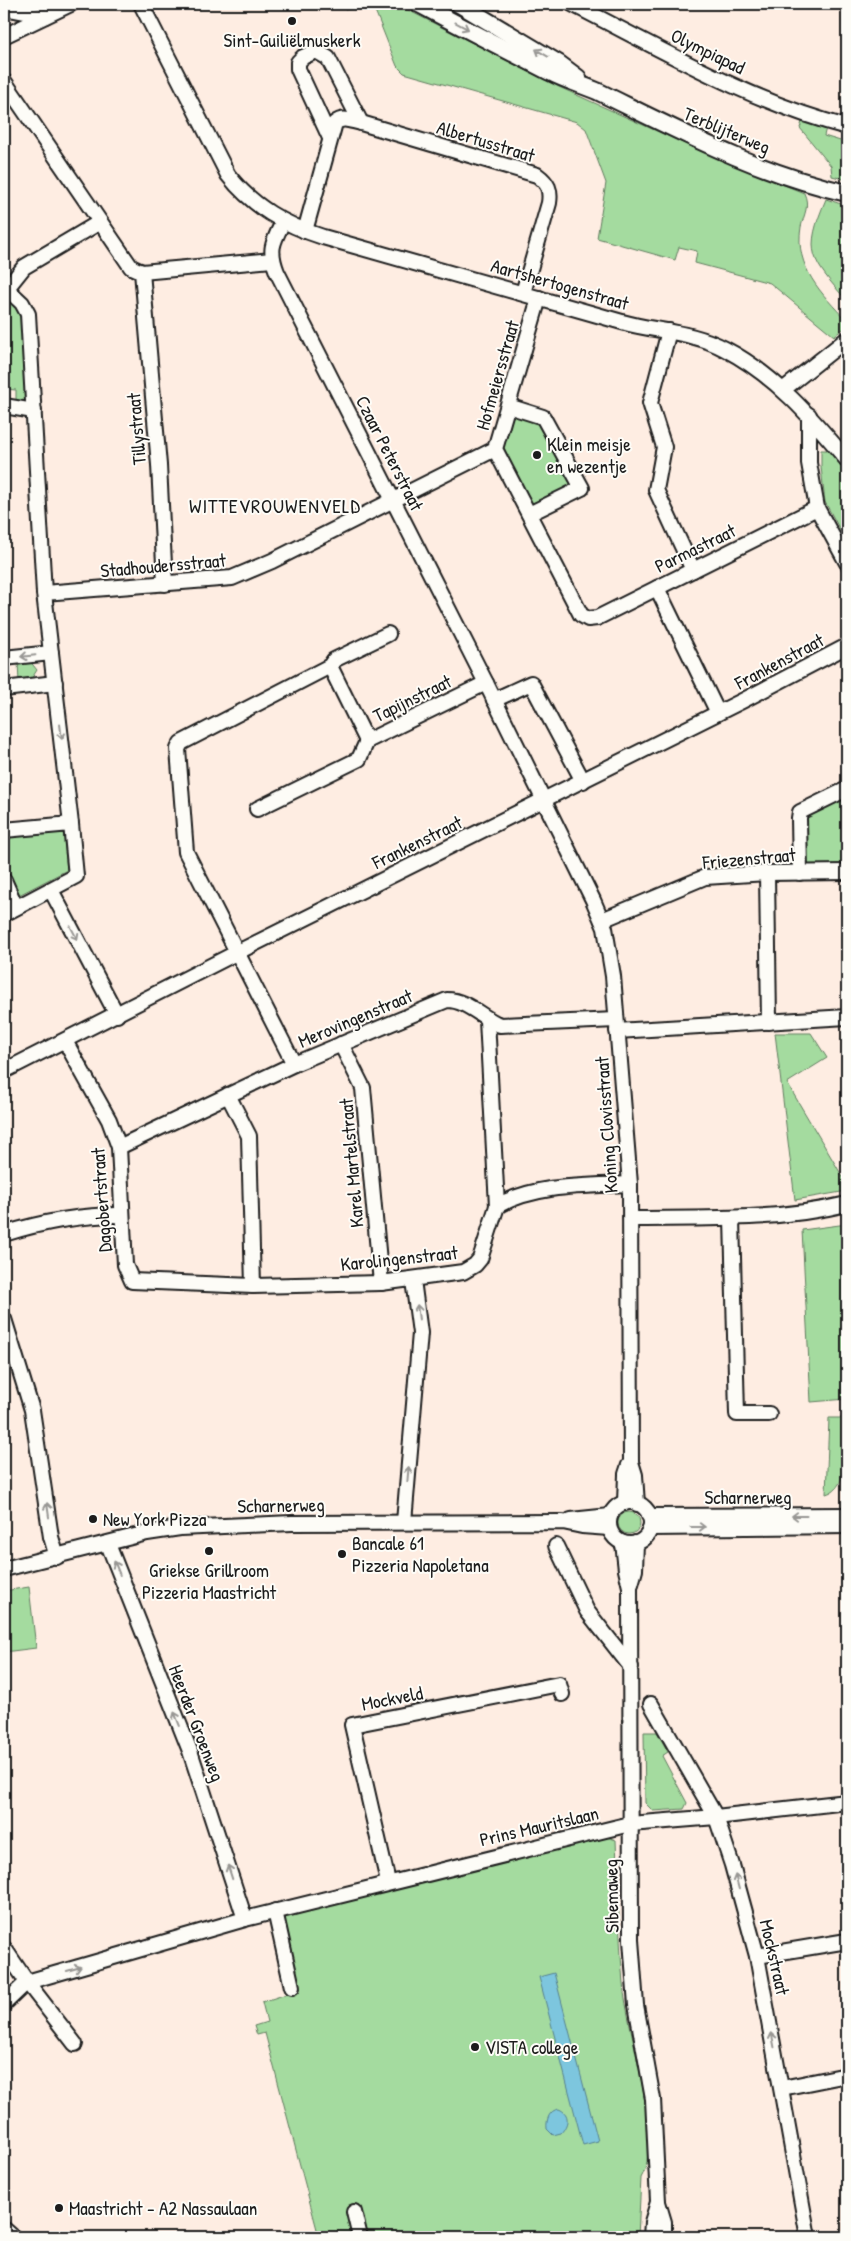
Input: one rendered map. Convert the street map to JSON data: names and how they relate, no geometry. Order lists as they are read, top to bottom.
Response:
{
  "streets": {
    "main road": ["Terblijterweg"],
    "street": [
      "Olympiapad",
      "Albertusstraat",
      "Aartshertogenstraat",
      "Hofmeiersstraat",
      "Tillystraat",
      "Czaar Peterstraat",
      "Parmastraat",
      "Stadhoudersstraat",
      "Frankenstraat",
      "Tapijnstraat",
      "Friezenstraat",
      "Merovingenstraat",
      "Koning Clovisstraat",
      "Karel Martelstraat",
      "Dagobertstraat",
      "Karolingenstraat",
      "Scharnerweg",
      "Mockveld",
      "Heerder Groenweg",
      "Prins Mauritslaan",
      "Sibemaweg",
      "Mockstraat"
    ]
  },
  "crossings": [
    ["Albertusstraat", "Aartshertogenstraat"],
    ["Aartshertogenstraat", "Hofmeiersstraat"],
    ["Hofmeiersstraat", "Parmastraat"],
    ["Hofmeiersstraat", "Stadhoudersstraat"],
    ["Tillystraat", "Stadhoudersstraat"],
    ["Czaar Peterstraat", "Stadhoudersstraat"],
    ["Czaar Peterstraat", "Frankenstraat"],
    ["Czaar Peterstraat", "Tapijnstraat"],
    ["Czaar Peterstraat", "Koning Clovisstraat"],
    ["Frankenstraat", "Koning Clovisstraat"],
    ["Frankenstraat", "Dagobertstraat"],
    ["Friezenstraat", "Koning Clovisstraat"],
    ["Merovingenstraat", "Koning Clovisstraat"],
    ["Merovingenstraat", "Karel Martelstraat"],
    ["Merovingenstraat", "Dagobertstraat"],
    ["Koning Clovisstraat", "Scharnerweg"],
    ["Koning Clovisstraat", "Sibemaweg"],
    ["Karel Martelstraat", "Karolingenstraat"],
    ["Dagobertstraat", "Karolingenstraat"],
    ["Scharnerweg", "Heerder Groenweg"],
    ["Scharnerweg", "Sibemaweg"],
    ["Mockveld", "Prins Mauritslaan"],
    ["Heerder Groenweg", "Prins Mauritslaan"],
    ["Prins Mauritslaan", "Sibemaweg"],
    ["Prins Mauritslaan", "Mockstraat"]
  ],
  "one_way": ["Heerder Groenweg", "Mockstraat"],
  "districts": ["WITTEVROUWENVELD"],
  "places": [
    "Sint-Guiliëlmuskerk",
    "Klein meisje en wezentje",
    "New York Pizza",
    "Griekse Grillroom Pizzeria Maastricht",
    "Bancale 61 Pizzeria Napoletana",
    "VISTA college",
    "Maastricht - A2 Nassaulaan"
  ]
}
